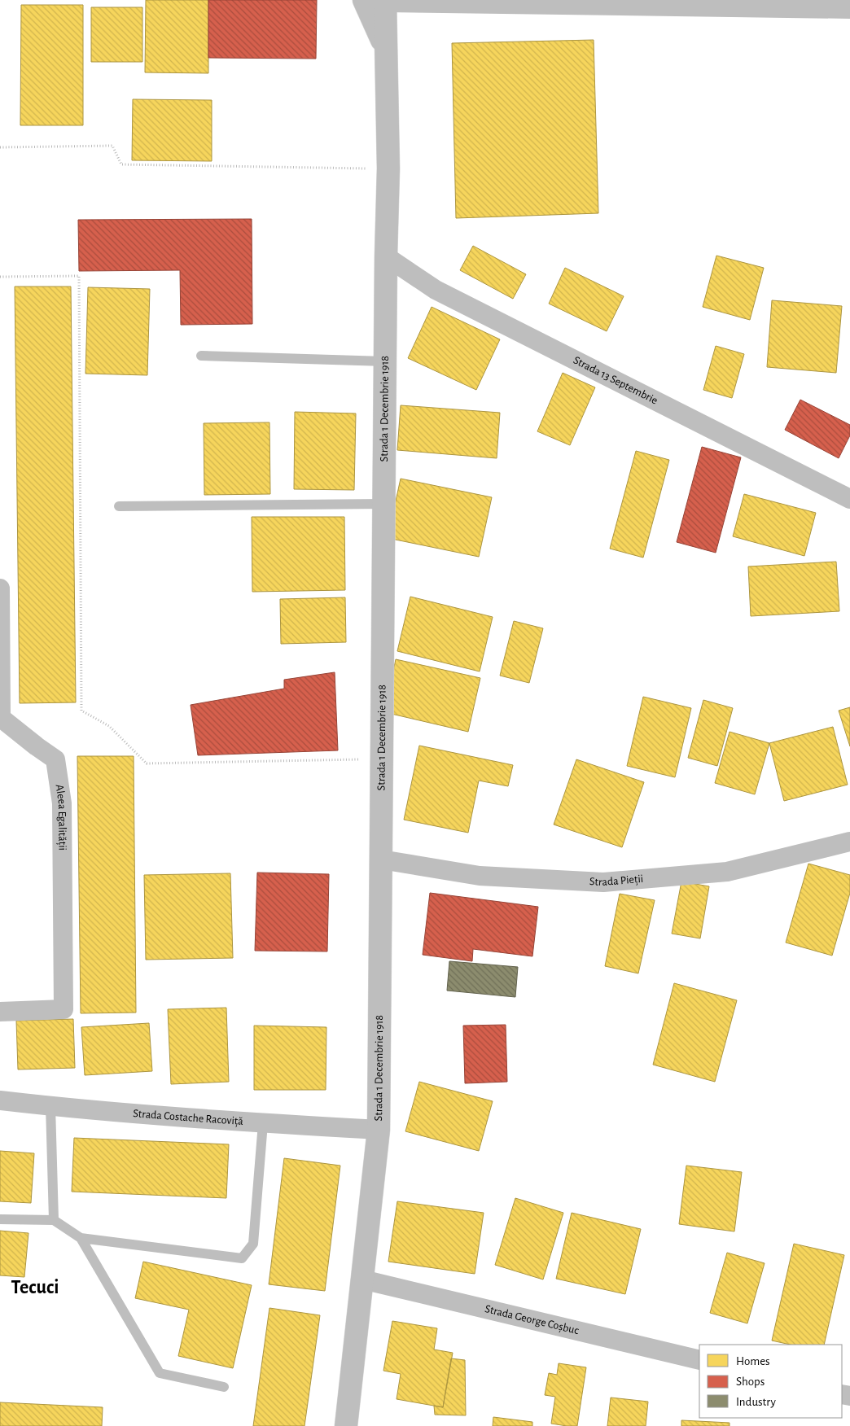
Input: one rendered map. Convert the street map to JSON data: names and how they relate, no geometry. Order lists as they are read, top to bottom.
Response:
{
  "streets": {
    "main road": ["Strada 1 Decembrie 1918"],
    "street": [
      "Strada 13 Septembrie",
      "Aleea Egalității",
      "Strada Pieții",
      "Strada Costache Racoviță",
      "Strada George Coșbuc"
    ]
  },
  "crossings": [
    ["Strada 13 Septembrie", "Strada 1 Decembrie 1918"],
    ["Strada 1 Decembrie 1918", "Strada Pieții"],
    ["Strada 1 Decembrie 1918", "Strada Costache Racoviță"],
    ["Strada 1 Decembrie 1918", "Strada George Coșbuc"]
  ],
  "districts": ["Tecuci"],
  "legend": ["Homes", "Shops", "Industry"]
}
